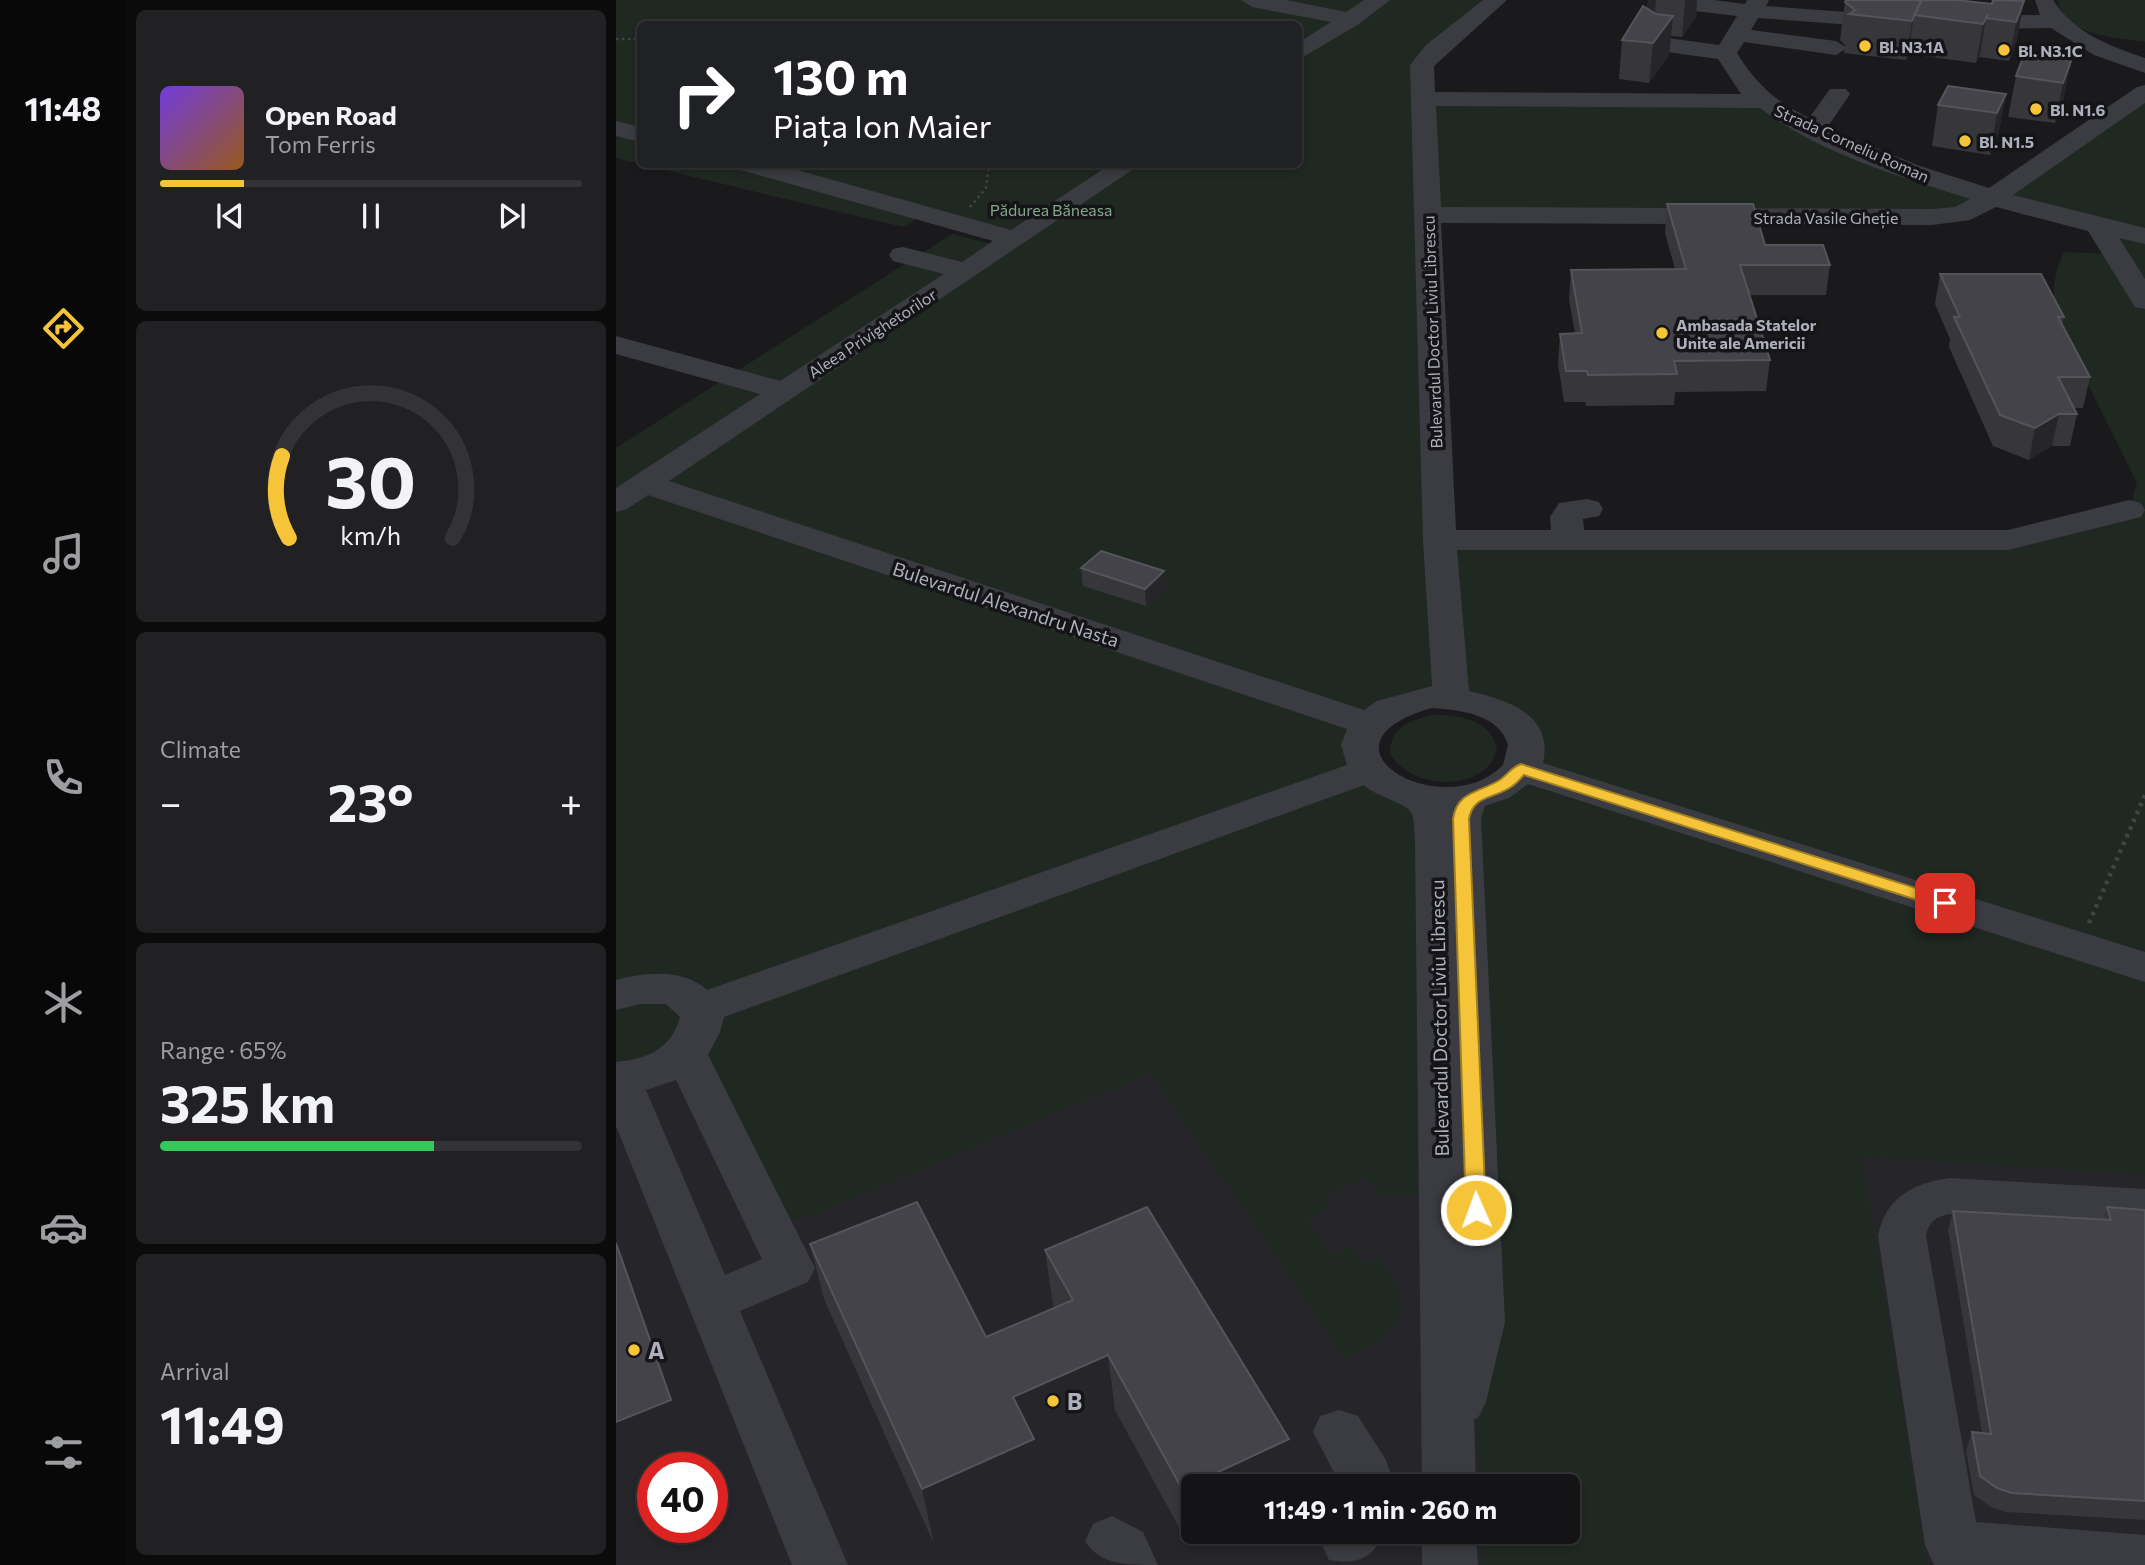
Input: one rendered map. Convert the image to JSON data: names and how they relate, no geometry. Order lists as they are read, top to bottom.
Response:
{
  "streets": {
    "street": [
      "Strada Corneliu Roman",
      "Strada Vasile Gheție",
      "Bulevardul Doctor Liviu Librescu",
      "Aleea Privighetorilor",
      "Bulevardul Alexandru Nasta"
    ]
  },
  "crossings": [
    ["Strada Corneliu Roman", "Strada Vasile Gheție"],
    ["Strada Vasile Gheție", "Bulevardul Doctor Liviu Librescu"],
    ["Bulevardul Doctor Liviu Librescu", "Bulevardul Alexandru Nasta"],
    ["Aleea Privighetorilor", "Bulevardul Alexandru Nasta"]
  ],
  "parks": ["Pădurea Băneasa"],
  "places": [
    "Bl. N3.1A",
    "Bl. N3.1C",
    "Bl. N1.6",
    "Bl. N1.5",
    "Ambasada Statelor Unite ale Americii",
    "A",
    "B"
  ],
  "page": {
    "tabs": "11:48",
    "turn": ["130 m", "Piața Ion Maier"],
    "song": ["Open Road", "Tom Ferris"],
    "tile": [
      "Climate",
      ["Range · 65%", "325 km"],
      ["Arrival", "11:49"]
    ],
    "heat": ["−", "23°", "+"],
    "limit": "40",
    "trip": "11:49 · 1 min · 260 m",
    "gauge": ["30", "km/h"]
  }
}
